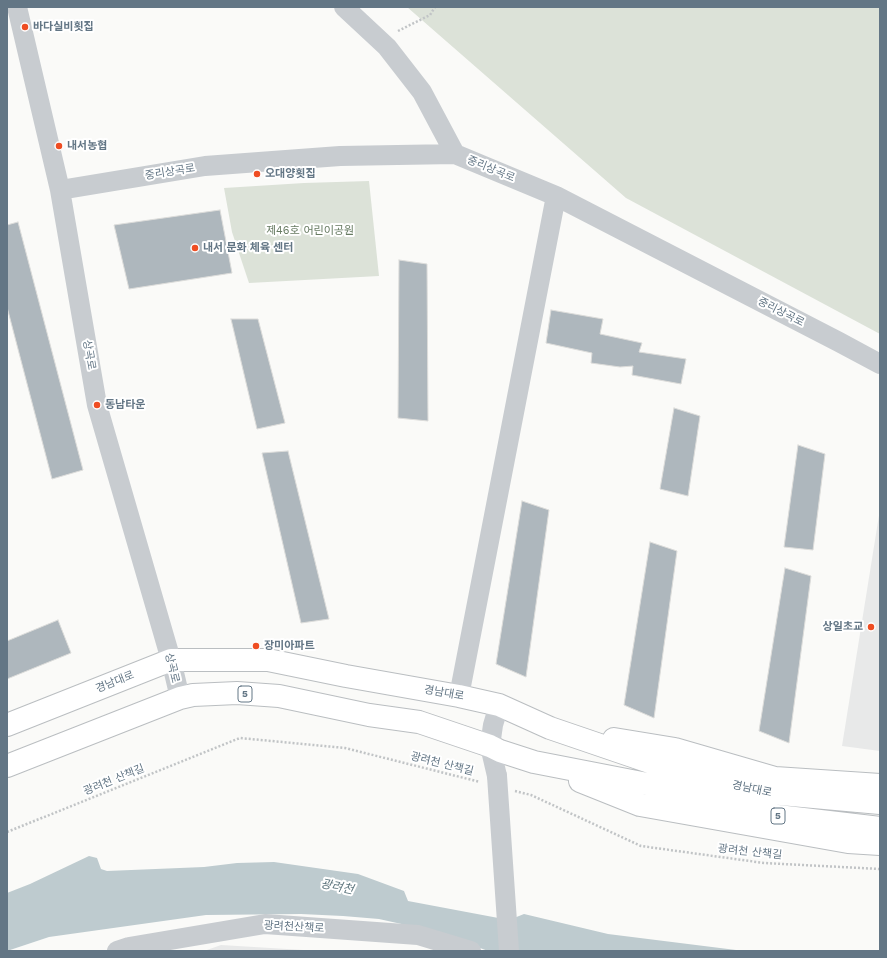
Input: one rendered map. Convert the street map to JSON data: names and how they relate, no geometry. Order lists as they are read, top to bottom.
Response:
{
  "streets": {
    "highway": ["경남대로", "5"],
    "street": ["중리상곡로", "상곡로", "광려천산책로"],
    "path": ["광려천 산책길"]
  },
  "crossings": [
    ["중리상곡로", "상곡로"],
    ["상곡로", "경남대로"]
  ],
  "water": ["광려천"],
  "parks": ["제46호 어린이공원"],
  "places": [
    "바다실비횟집",
    "내서농협",
    "오대양횟집",
    "내서 문화 체육 센터",
    "동남타운",
    "상일초교",
    "장미아파트"
  ]
}
